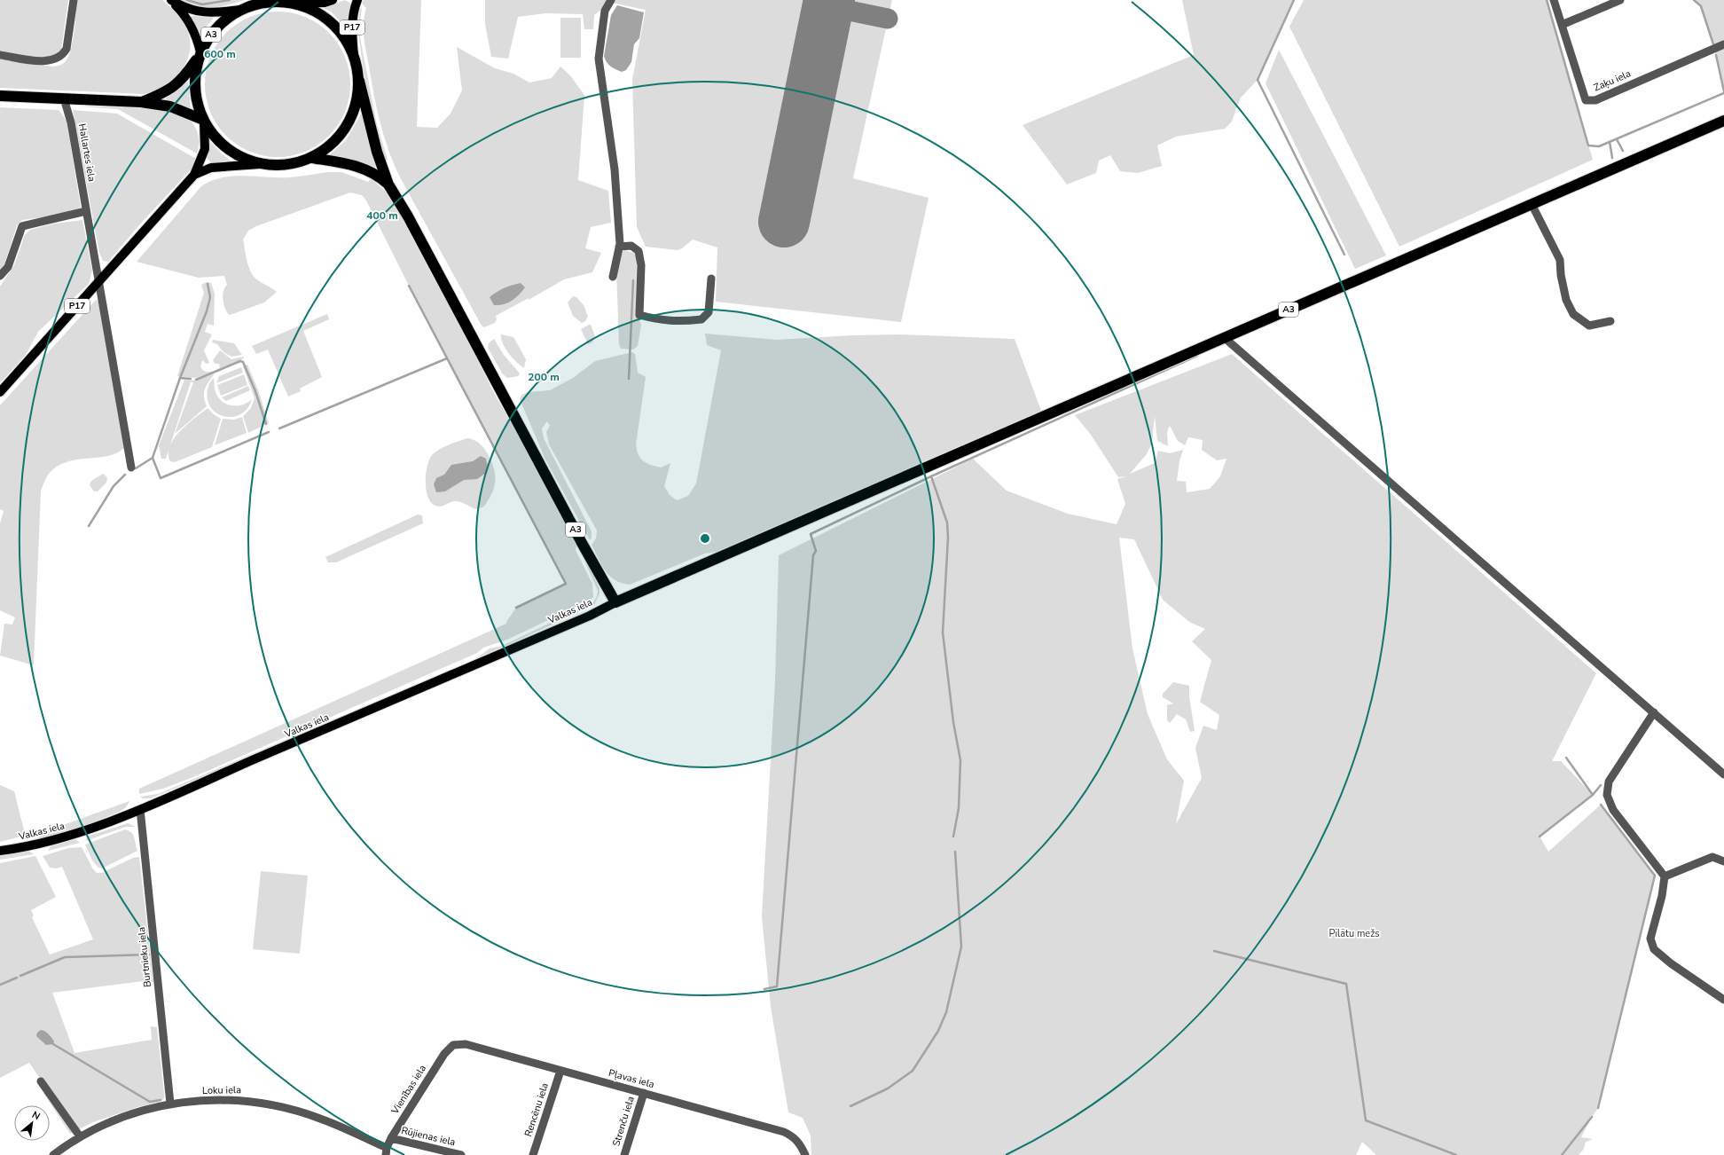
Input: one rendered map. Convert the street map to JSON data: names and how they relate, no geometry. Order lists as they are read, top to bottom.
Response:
{
  "streets": {
    "highway": ["A3"],
    "main road": ["P17", "Valkas iela"],
    "street": [
      "Zaķu iela",
      "Hallartes iela",
      "Burtnieku iela",
      "Pļavas iela",
      "Vienības iela",
      "Loku iela",
      "Rencēnu iela",
      "Strenču iela",
      "Rūjienas iela"
    ]
  },
  "crossings": [
    ["P17", "A3"],
    ["P17", "Hallartes iela"],
    ["A3", "Hallartes iela"],
    ["A3", "Valkas iela"],
    ["Valkas iela", "Burtnieku iela"],
    ["Burtnieku iela", "Loku iela"],
    ["Pļavas iela", "Vienības iela"],
    ["Pļavas iela", "Rencēnu iela"],
    ["Pļavas iela", "Strenču iela"],
    ["Vienības iela", "Loku iela"],
    ["Vienības iela", "Rūjienas iela"]
  ],
  "parks": ["Pilātu mežs"],
  "north": "top right",
  "rings": ["600 m", "400 m", "200 m"]
}
